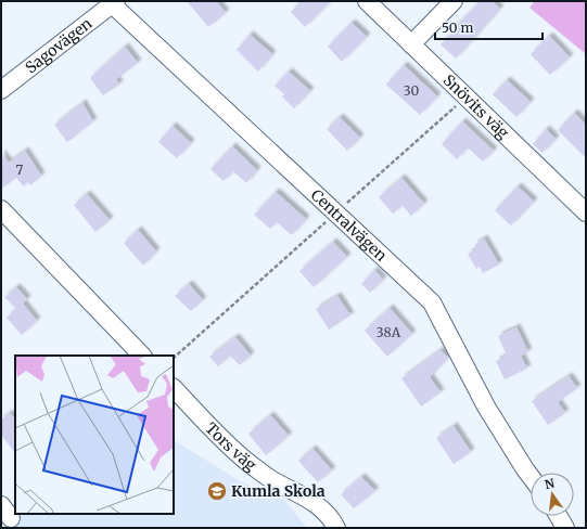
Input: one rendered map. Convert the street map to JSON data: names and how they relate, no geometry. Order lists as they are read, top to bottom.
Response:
{
  "streets": {
    "street": [
      "Sagovägen",
      "Snövits väg",
      "Centralvägen",
      "Tors väg"
    ]
  },
  "crossings": [
    ["Sagovägen", "Centralvägen"]
  ],
  "places": {
    "school or university": ["Kumla Skola"]
  },
  "house_numbers": ["30", "7", "38A"],
  "scale_bar": "50 m",
  "north": "top"
}
